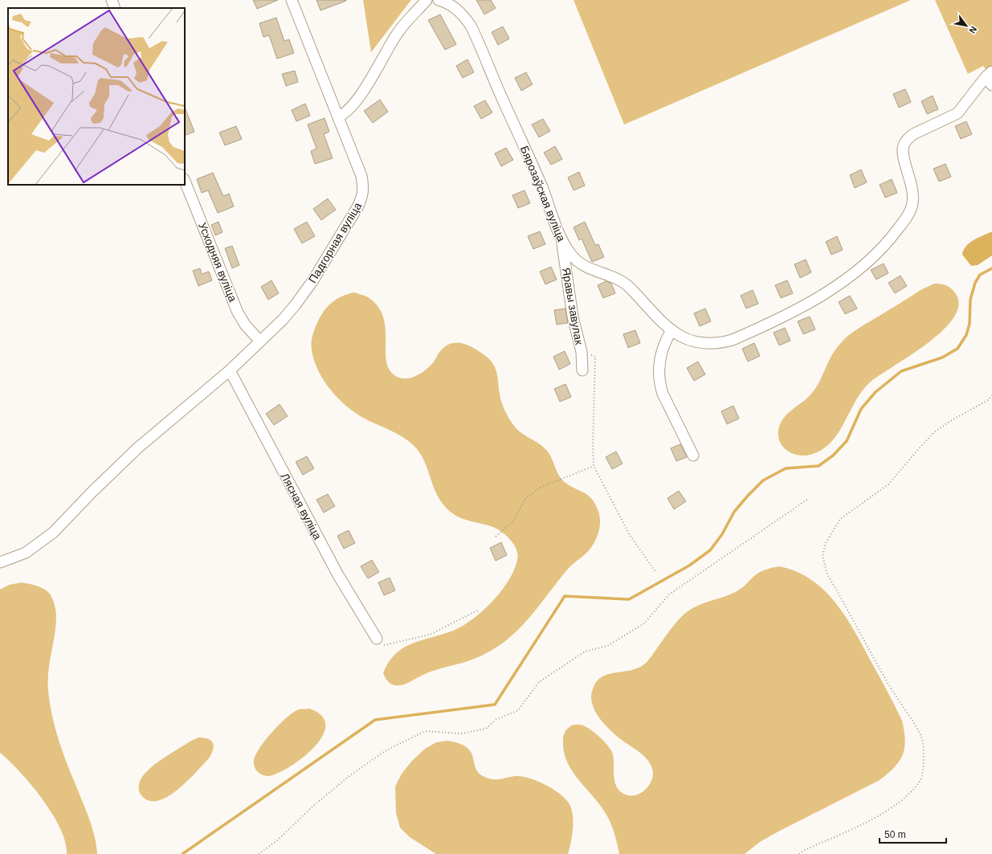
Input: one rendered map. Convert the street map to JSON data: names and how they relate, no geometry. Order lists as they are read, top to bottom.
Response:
{
  "streets": {
    "street": [
      "Бярозаўская вуліца",
      "Падгорная вуліца",
      "Усходняя вуліца",
      "Яравы завулак",
      "Лясная вуліца"
    ]
  },
  "crossings": [
    ["Бярозаўская вуліца", "Яравы завулак"],
    ["Падгорная вуліца", "Усходняя вуліца"],
    ["Падгорная вуліца", "Лясная вуліца"]
  ],
  "scale_bar": "50 m",
  "north": "bottom right"
}
